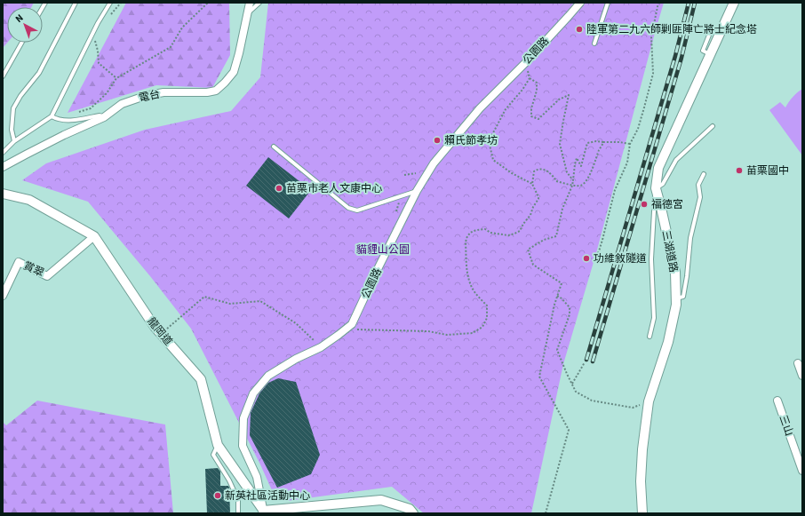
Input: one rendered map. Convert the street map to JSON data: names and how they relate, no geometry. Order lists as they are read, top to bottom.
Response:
{
  "streets": {
    "street": [
      "公園路",
      "電台",
      "三湖道路",
      "賞翠",
      "龍岡道",
      "三山"
    ]
  },
  "crossings": [
    ["公園路", "龍岡道"],
    ["賞翠", "龍岡道"]
  ],
  "parks": ["貓貍山公園"],
  "places": [
    "陸軍第二九六師剿匪陣亡將士紀念塔",
    "賴氏節孝坊",
    "苗栗國中",
    "苗栗市老人文康中心",
    "福德宮",
    "功維敘隧道",
    "新英社區活動中心"
  ],
  "north": "top left"
}
